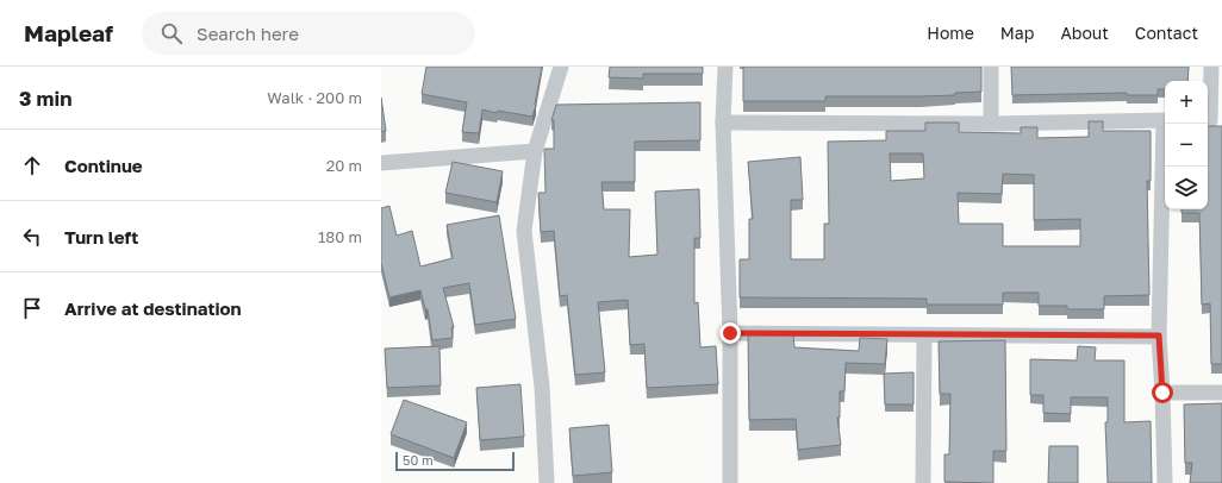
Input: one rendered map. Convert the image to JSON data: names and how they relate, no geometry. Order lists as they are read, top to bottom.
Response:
{
  "scale_bar": "50 m",
  "page": {
    "header": "Mapleaf",
    "search": "Search here",
    "nav": [
      "Home",
      "Map",
      "About",
      "Contact"
    ],
    "heading": ["3 min", "Walk · 200 m"],
    "map_buttons": ["+", "−"],
    "list": [
      ["Continue", "20 m"],
      ["Turn left", "180 m"],
      "Arrive at destination"
    ],
    "scale": "50 m"
  }
}
